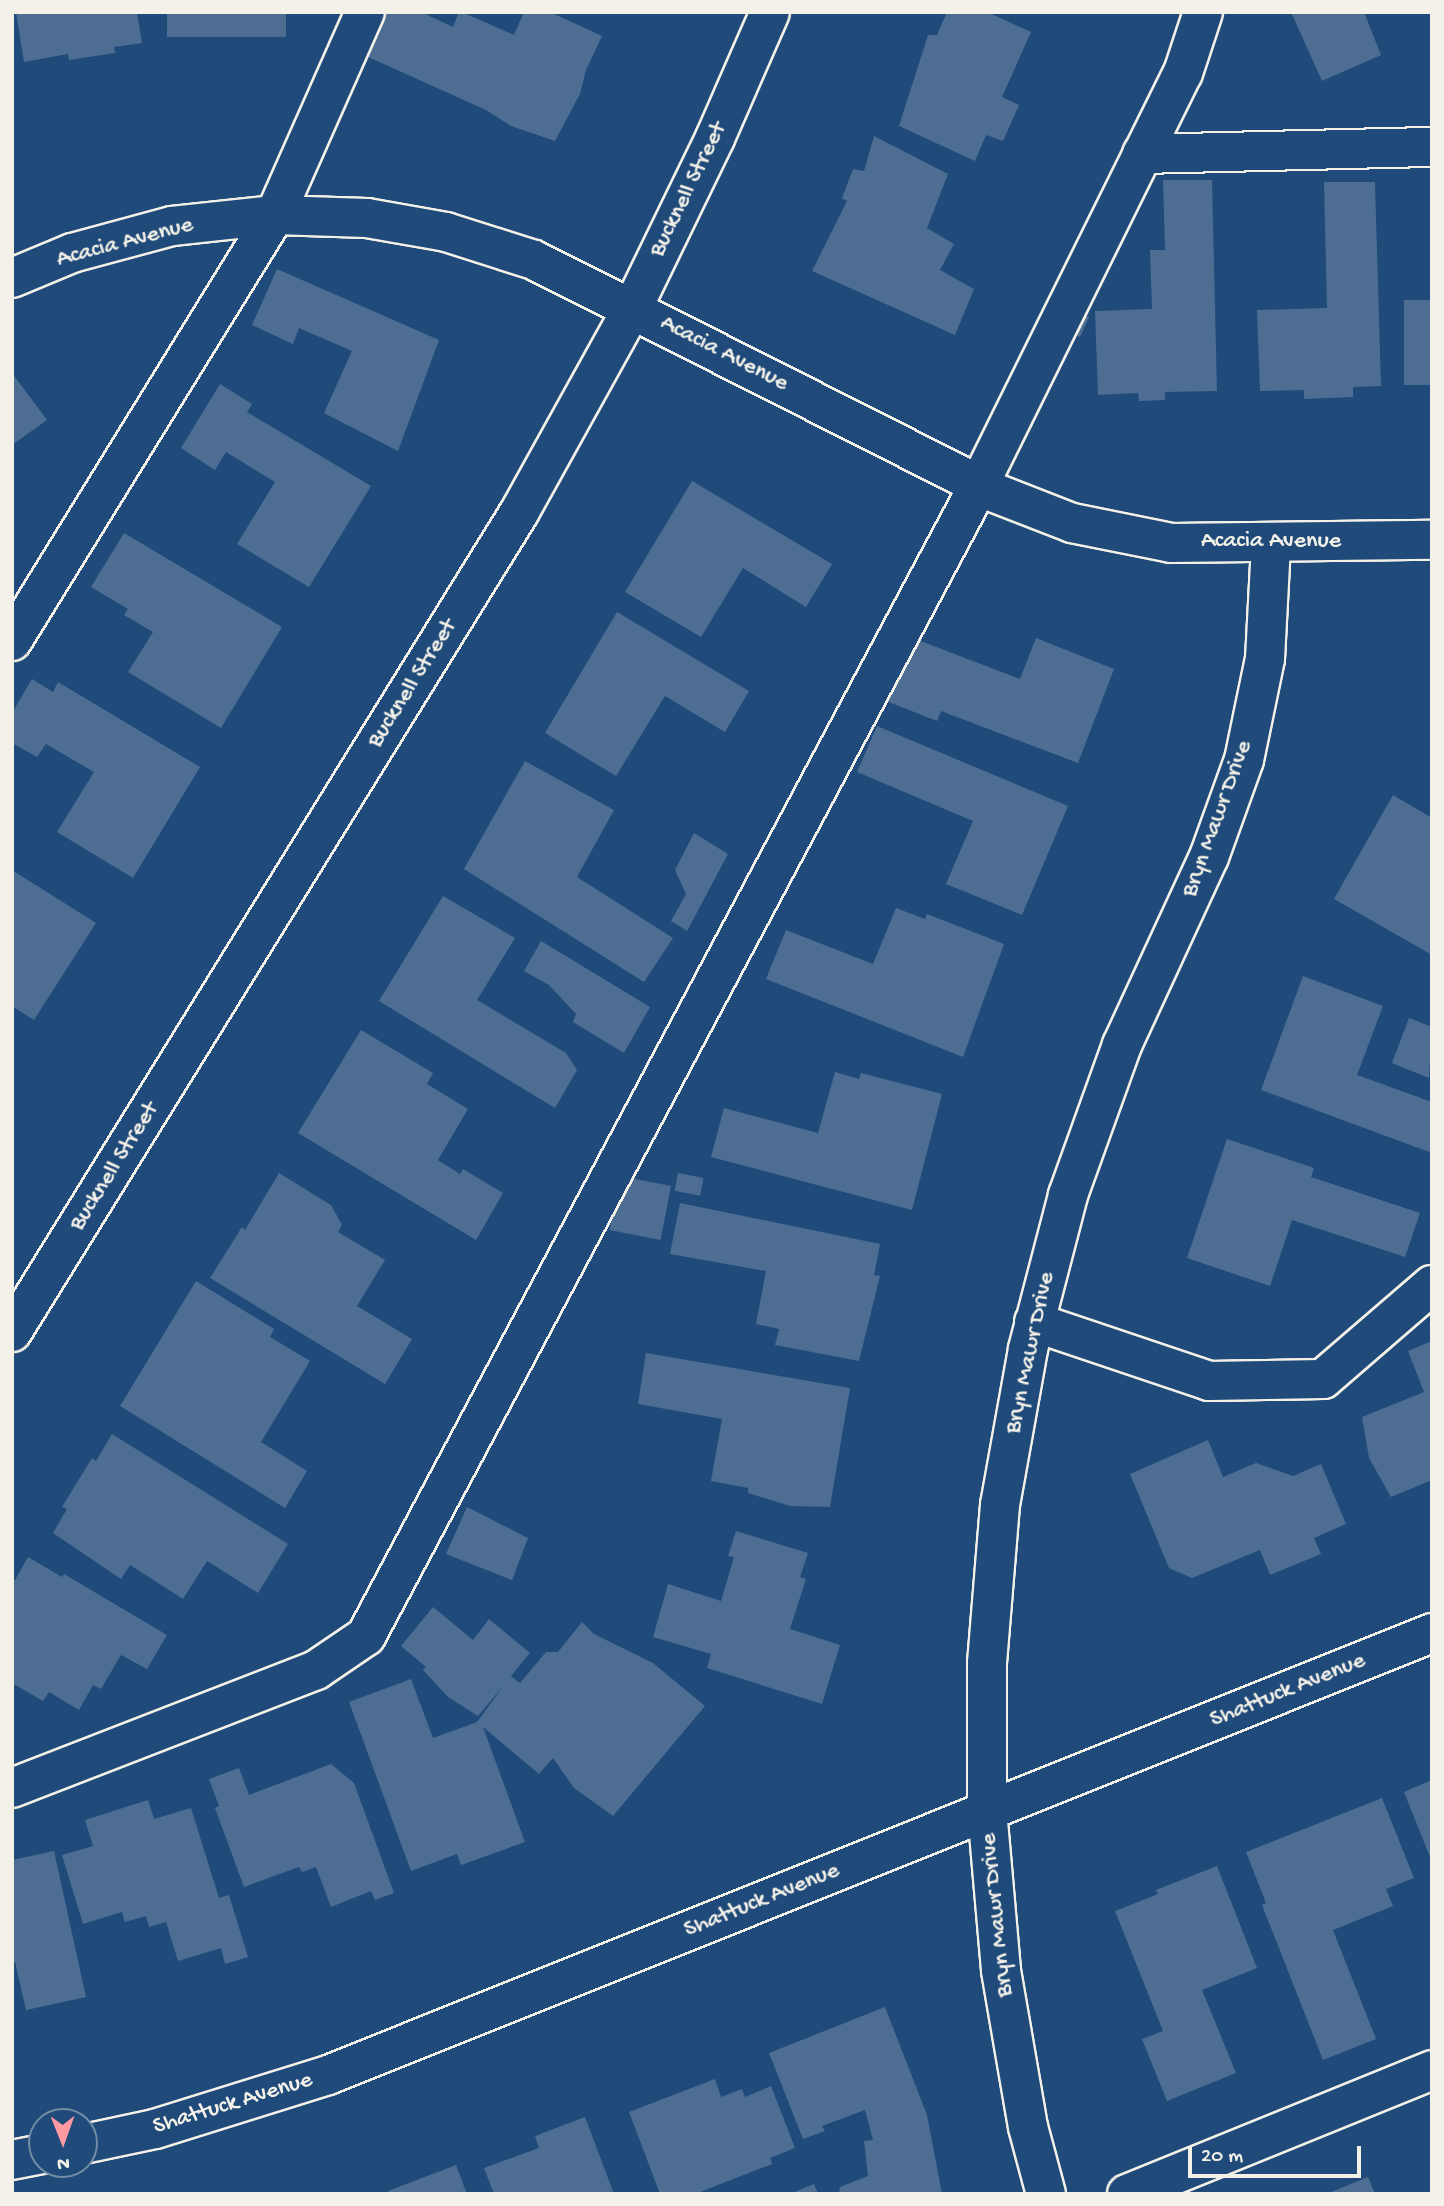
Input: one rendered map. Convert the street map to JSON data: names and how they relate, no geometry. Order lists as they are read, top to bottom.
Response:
{
  "streets": {
    "street": [
      "Bucknell Street",
      "Acacia Avenue",
      "Bryn Mawr Drive",
      "Shattuck Avenue"
    ]
  },
  "crossings": [
    ["Bucknell Street", "Acacia Avenue"],
    ["Acacia Avenue", "Bryn Mawr Drive"],
    ["Bryn Mawr Drive", "Shattuck Avenue"]
  ],
  "scale_bar": "20 m",
  "north": "bottom"
}
